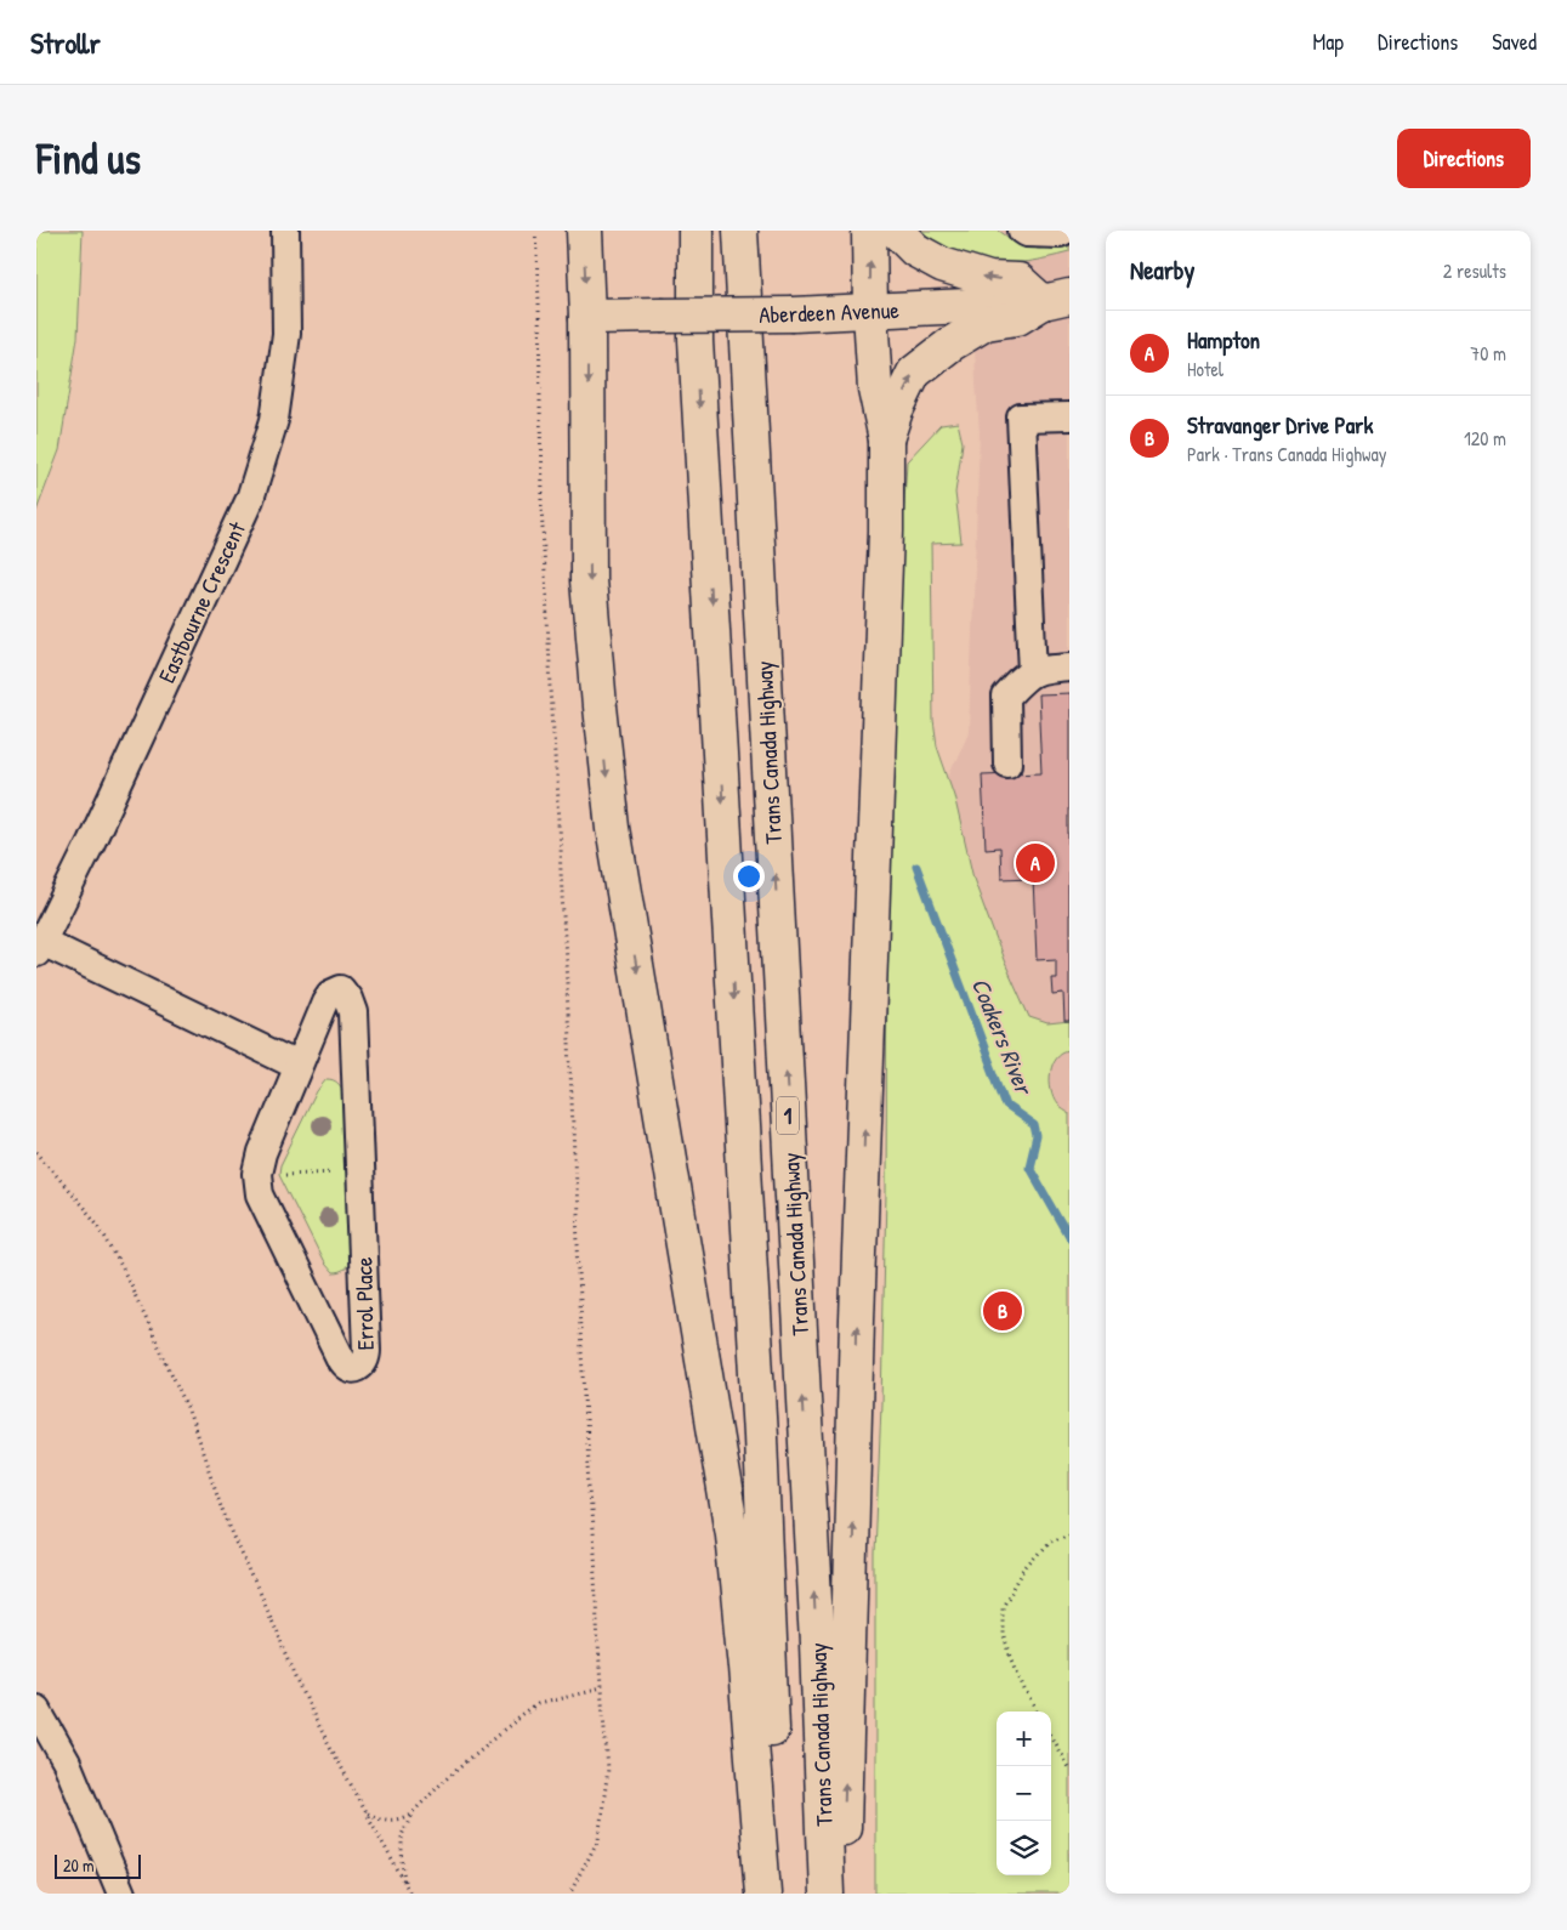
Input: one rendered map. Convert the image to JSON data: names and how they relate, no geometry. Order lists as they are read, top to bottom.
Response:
{
  "streets": {
    "main road": ["Aberdeen Avenue", "Trans Canada Highway", "1"],
    "street": ["Eastbourne Crescent", "Errol Place"]
  },
  "water": ["Coakers River"],
  "scale_bar": "20 m",
  "page": {
    "header": "Strollr",
    "nav": ["Map", "Directions", "Saved"],
    "buttons": "Directions",
    "title": "Find us",
    "heading": ["Nearby", "2 results"],
    "list": [
      {
        "mark": "A",
        "name": "Hampton",
        "note": "Hotel",
        "value": "70 m"
      },
      {
        "mark": "B",
        "name": "Stravanger Drive Park",
        "note": "Park · Trans Canada Highway",
        "value": "120 m"
      }
    ],
    "pins": ["A", "B"],
    "map_buttons": ["+", "−"],
    "scale": "20 m"
  }
}
